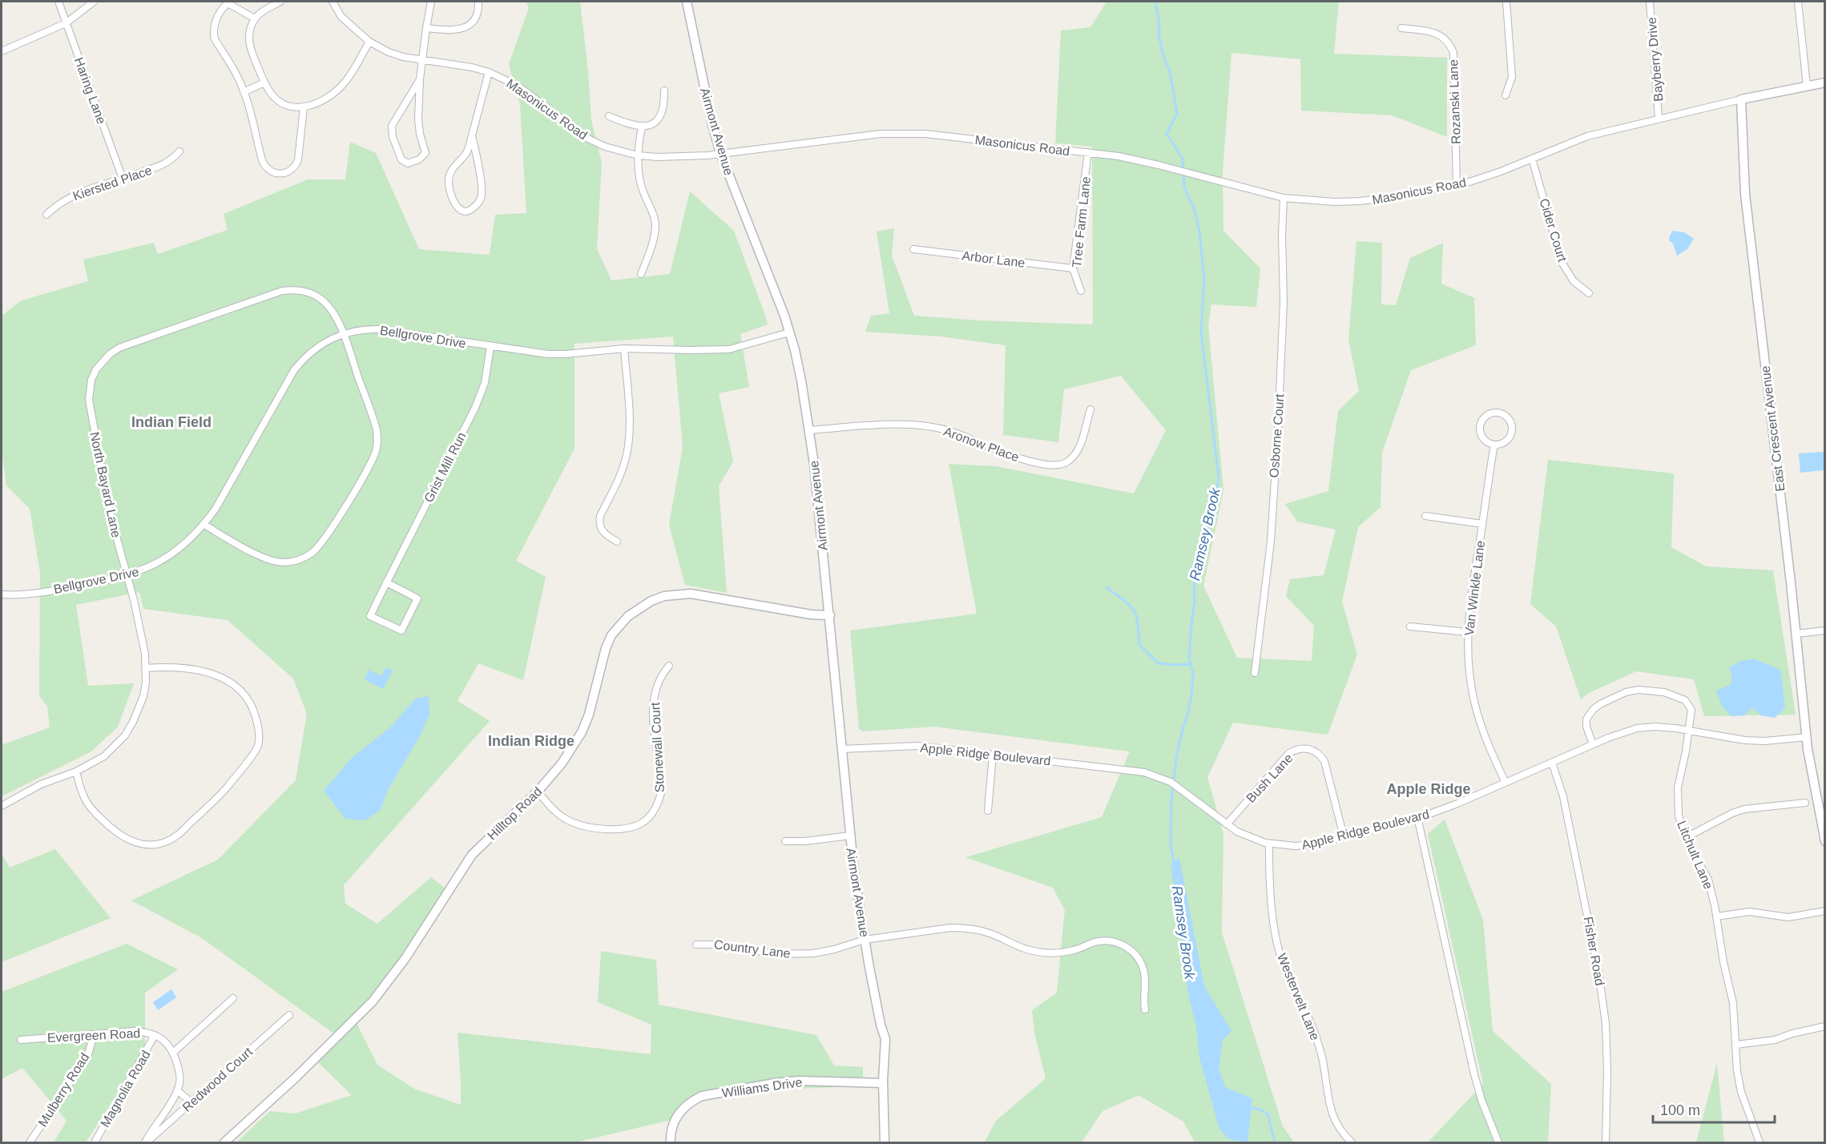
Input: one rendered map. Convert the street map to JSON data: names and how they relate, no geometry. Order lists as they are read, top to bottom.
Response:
{
  "streets": {
    "street": [
      "Bayberry Drive",
      "Haring Lane",
      "Rozanski Lane",
      "Masonicus Road",
      "Airmont Avenue",
      "Kiersted Place",
      "Tree Farm Lane",
      "Cider Court",
      "Arbor Lane",
      "Bellgrove Drive",
      "East Crescent Avenue",
      "Osborne Court",
      "Aronow Place",
      "Grist Mill Run",
      "North Bayard Lane",
      "Van Winkle Lane",
      "Stonewall Court",
      "Apple Ridge Boulevard",
      "Bush Lane",
      "Hilltop Road",
      "Litchult Lane",
      "Country Lane",
      "Fisher Road",
      "Westervelt Lane",
      "Evergreen Road",
      "Redwood Court",
      "Williams Drive",
      "Magnolia Road",
      "Mulberry Road"
    ]
  },
  "crossings": [
    ["Bayberry Drive", "Masonicus Road"],
    ["Haring Lane", "Kiersted Place"],
    ["Rozanski Lane", "Masonicus Road"],
    ["Masonicus Road", "Airmont Avenue"],
    ["Masonicus Road", "Tree Farm Lane"],
    ["Masonicus Road", "Cider Court"],
    ["Masonicus Road", "East Crescent Avenue"],
    ["Masonicus Road", "Osborne Court"],
    ["Airmont Avenue", "Bellgrove Drive"],
    ["Airmont Avenue", "Aronow Place"],
    ["Airmont Avenue", "Apple Ridge Boulevard"],
    ["Airmont Avenue", "Hilltop Road"],
    ["Airmont Avenue", "Country Lane"],
    ["Airmont Avenue", "Williams Drive"],
    ["Tree Farm Lane", "Arbor Lane"],
    ["Bellgrove Drive", "Grist Mill Run"],
    ["Bellgrove Drive", "North Bayard Lane"],
    ["East Crescent Avenue", "Apple Ridge Boulevard"],
    ["Van Winkle Lane", "Apple Ridge Boulevard"],
    ["Stonewall Court", "Hilltop Road"],
    ["Apple Ridge Boulevard", "Bush Lane"],
    ["Apple Ridge Boulevard", "Litchult Lane"],
    ["Apple Ridge Boulevard", "Fisher Road"],
    ["Apple Ridge Boulevard", "Westervelt Lane"],
    ["Evergreen Road", "Magnolia Road"],
    ["Evergreen Road", "Mulberry Road"]
  ],
  "districts": ["Indian Field", "Indian Ridge", "Apple Ridge"],
  "water": ["Ramsey Brook"],
  "scale_bar": "100 m"
}
